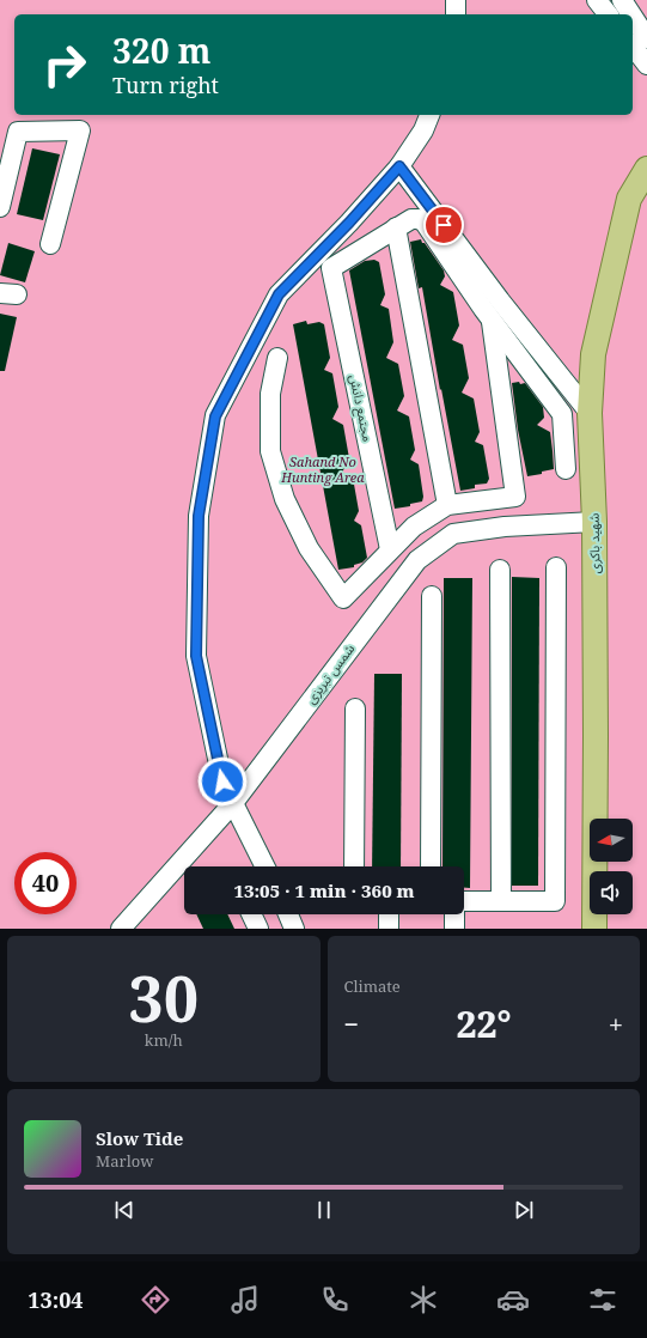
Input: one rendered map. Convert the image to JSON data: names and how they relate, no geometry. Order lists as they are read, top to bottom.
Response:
{
  "streets": {
    "main road": ["شهید باکری"],
    "street": ["مجتمع دانش", "شمس تبریزی"]
  },
  "crossings": [
    ["شهید باکری", "شمس تبریزی"]
  ],
  "parks": ["Sahand No Hunting Area"],
  "north": "left",
  "page": {
    "turn": ["320 m", "Turn right"],
    "limit": "40",
    "trip": "13:05 · 1 min · 360 m",
    "tile": [
      ["30", "km/h"],
      "Climate"
    ],
    "heat": ["−", "22°", "+"],
    "song": ["Slow Tide", "Marlow"],
    "tabs": "13:04"
  }
}
